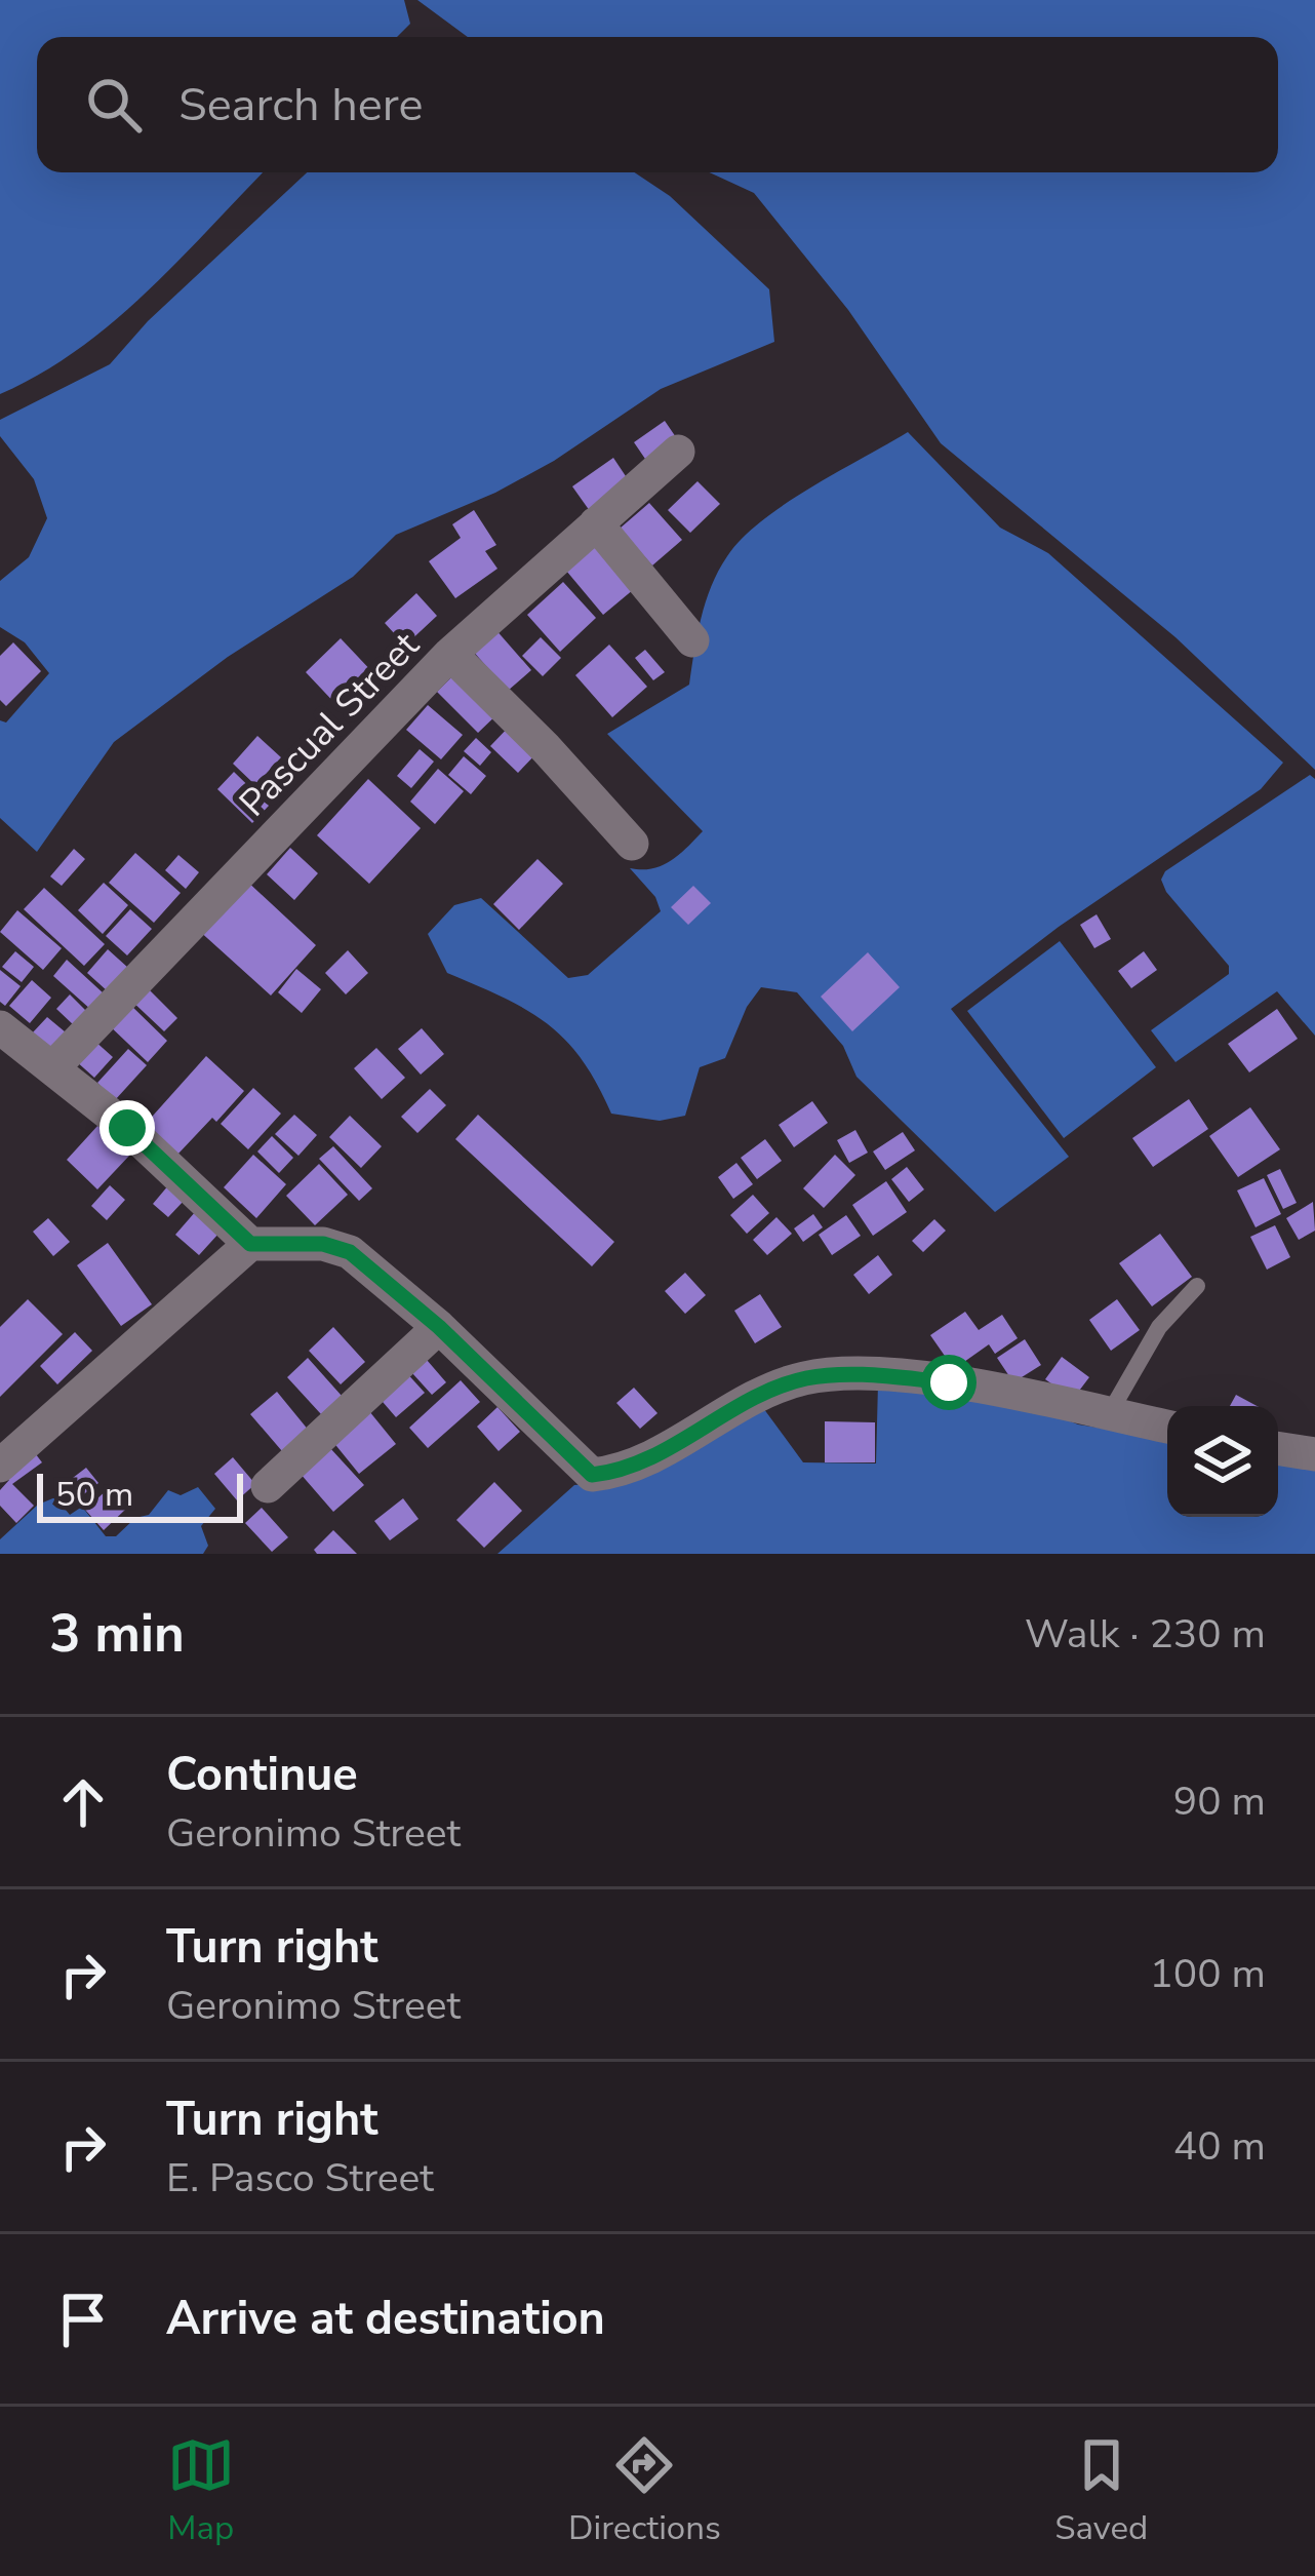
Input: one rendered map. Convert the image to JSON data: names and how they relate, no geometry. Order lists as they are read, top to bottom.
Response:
{
  "streets": {
    "street": ["Pascual Street"]
  },
  "scale_bar": "50 m",
  "page": {
    "search": "Search here",
    "scale": "50 m",
    "heading": ["3 min", "Walk · 230 m"],
    "list": [
      ["Continue", "Geronimo Street", "90 m"],
      ["Turn right", "Geronimo Street", "100 m"],
      ["Turn right", "E. Pasco Street", "40 m"],
      "Arrive at destination"
    ],
    "nav": ["Map", "Directions", "Saved"]
  }
}
